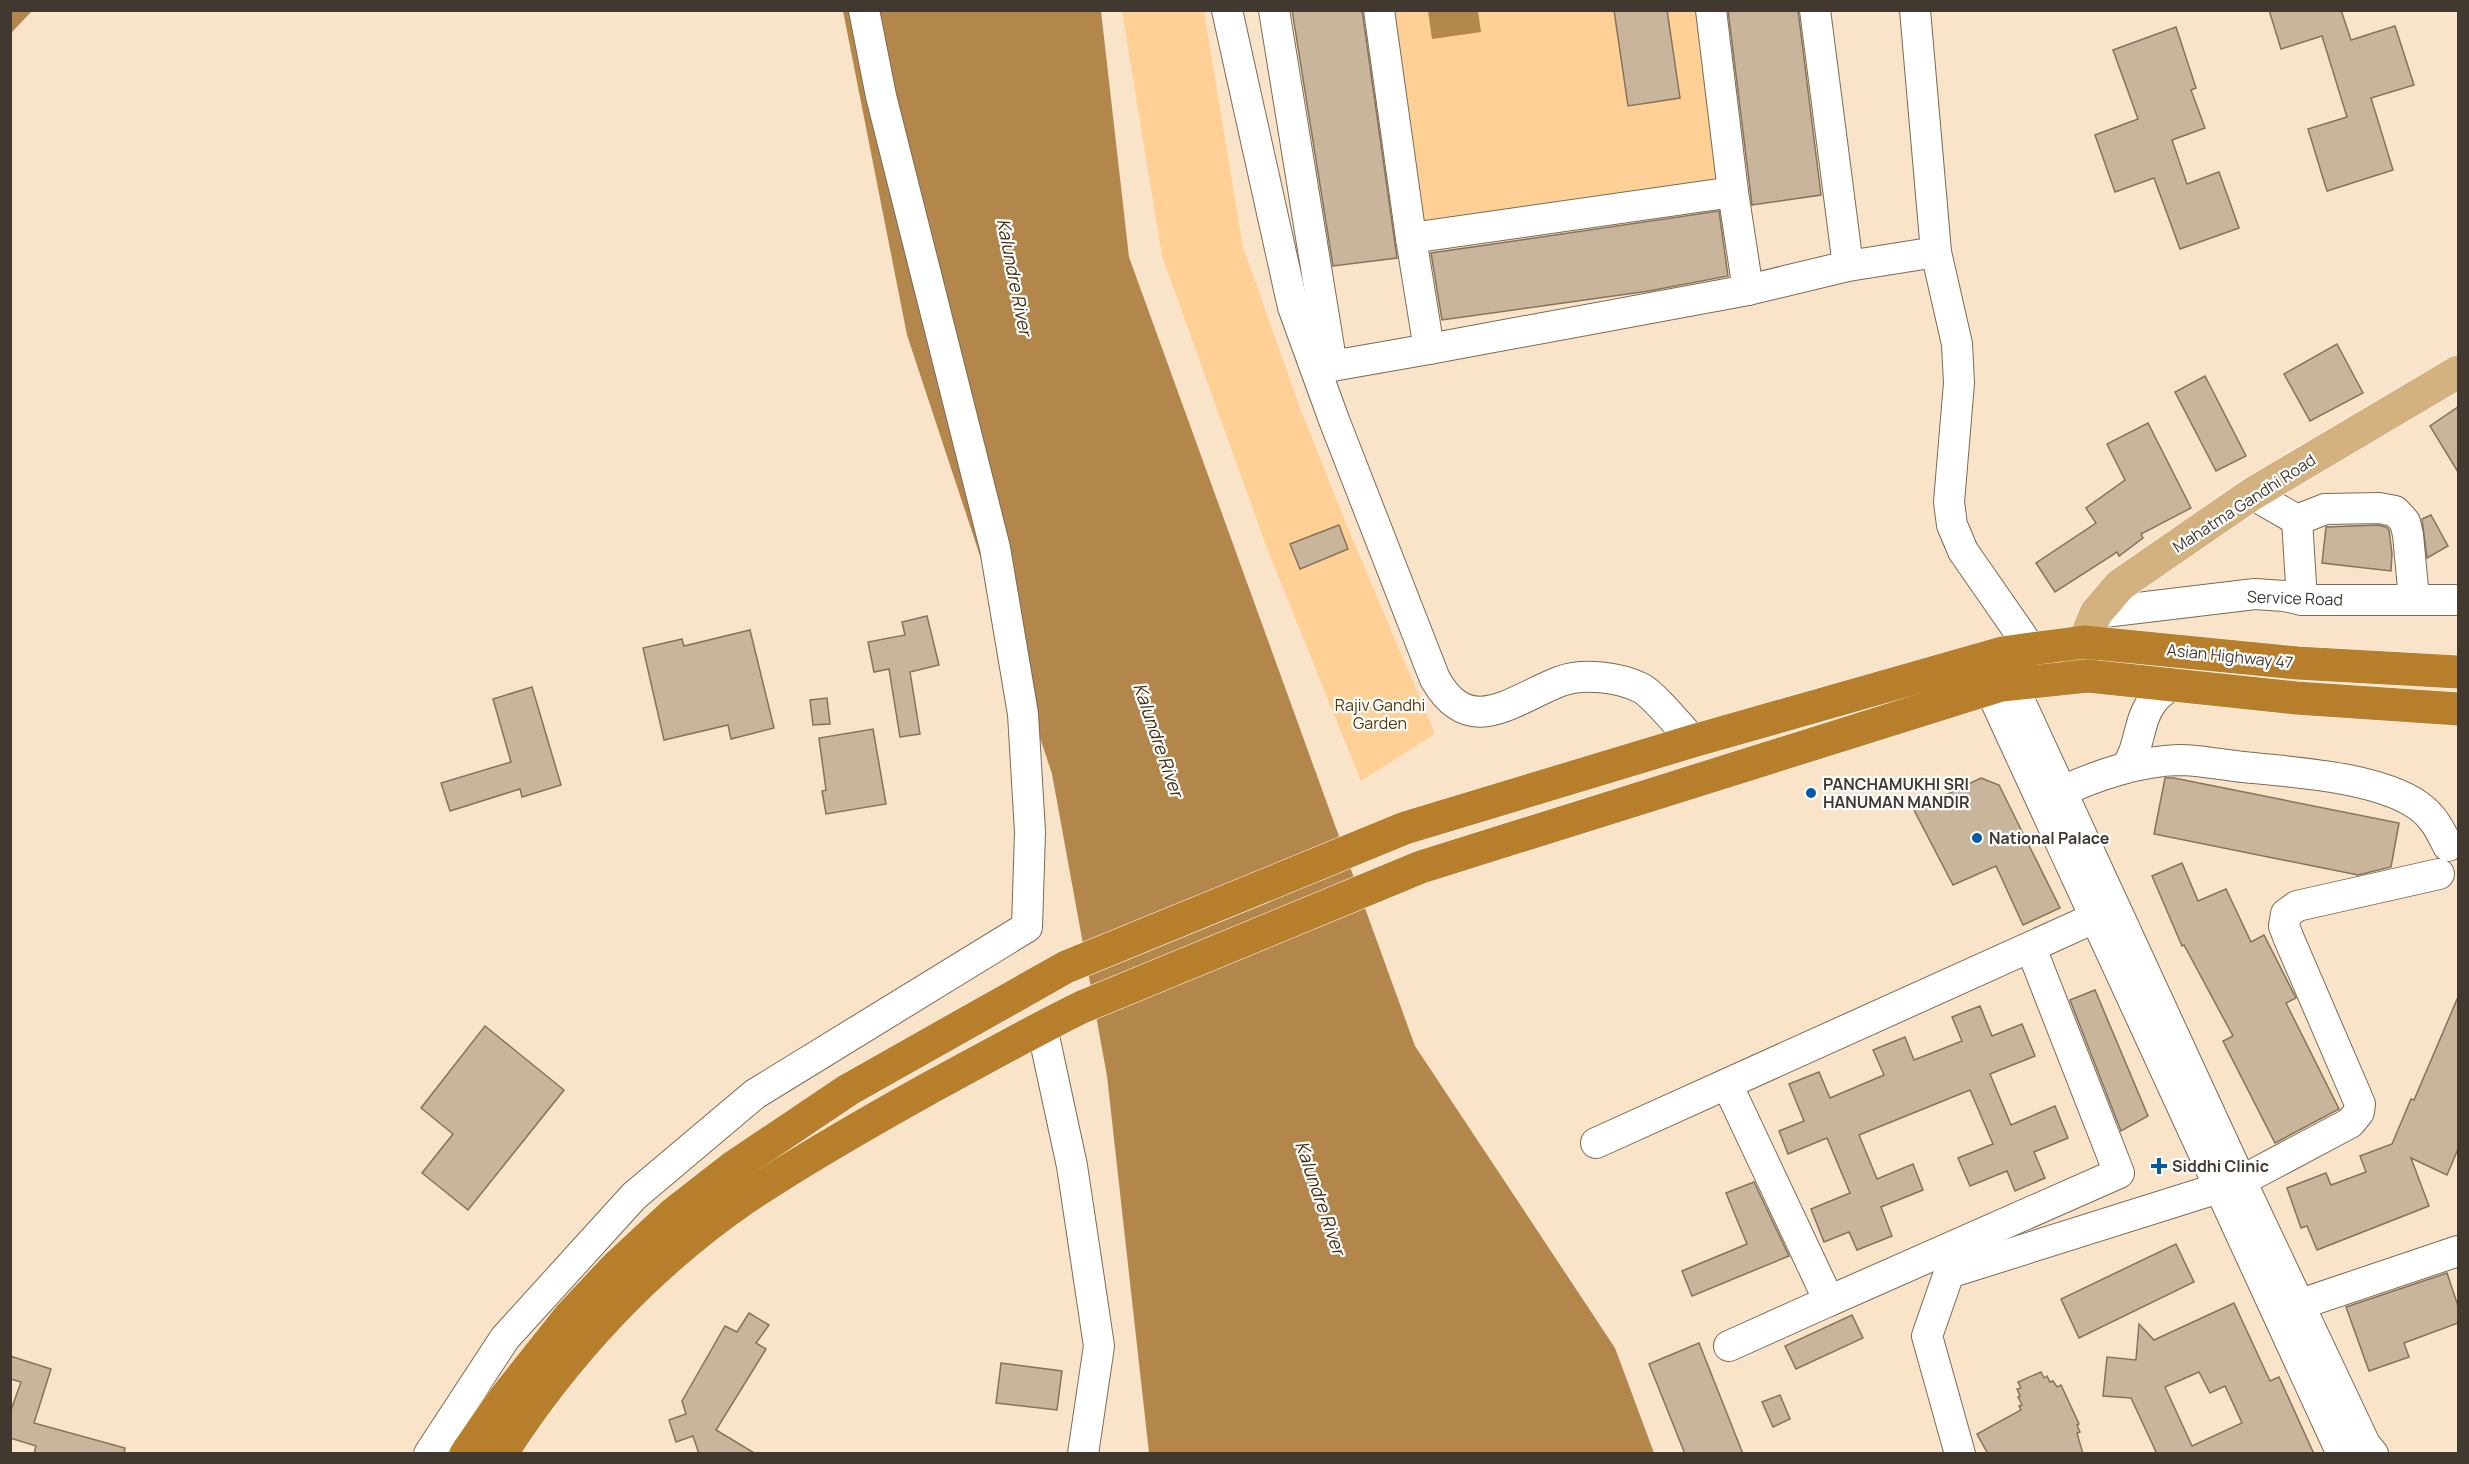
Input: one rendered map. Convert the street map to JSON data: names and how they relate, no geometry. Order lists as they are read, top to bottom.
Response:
{
  "streets": {
    "highway": ["Asian Highway 47"],
    "main road": ["Mahatma Gandhi Road"],
    "street": ["Service Road"]
  },
  "crossings": [
    ["Mahatma Gandhi Road", "Service Road"],
    ["Mahatma Gandhi Road", "Asian Highway 47"],
    ["Service Road", "Asian Highway 47"]
  ],
  "water": ["Kalundre River"],
  "parks": ["Rajiv Gandhi Garden"],
  "places": {
    "other": ["PANCHAMUKHI SRI HANUMAN MANDIR", "National Palace"],
    "health": ["Siddhi Clinic"]
  }
}
